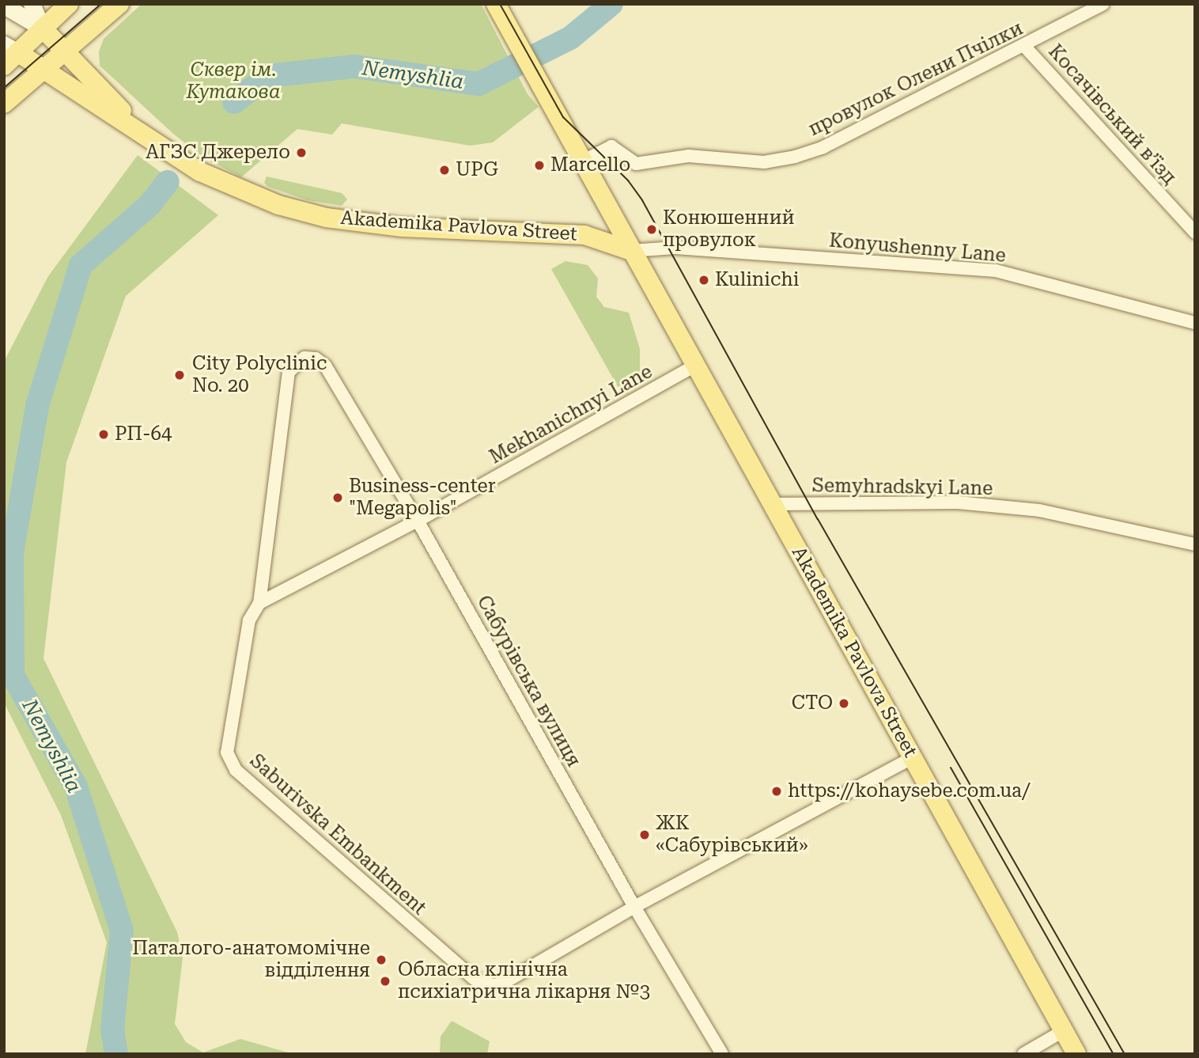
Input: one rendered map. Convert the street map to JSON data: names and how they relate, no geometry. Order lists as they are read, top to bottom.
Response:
{
  "streets": {
    "main road": ["Akademika Pavlova Street"],
    "street": [
      "провулок Олени Пчілки",
      "Косачівський в’їзд",
      "Konyushenny Lane",
      "Mekhanichnyi Lane",
      "Semyhradskyi Lane",
      "Сабурівська вулиця",
      "Saburivska Embankment"
    ]
  },
  "crossings": [
    ["провулок Олени Пчілки", "Косачівський в’їзд"],
    ["провулок Олени Пчілки", "Akademika Pavlova Street"],
    ["Akademika Pavlova Street", "Konyushenny Lane"],
    ["Akademika Pavlova Street", "Mekhanichnyi Lane"],
    ["Akademika Pavlova Street", "Semyhradskyi Lane"],
    ["Mekhanichnyi Lane", "Сабурівська вулиця"],
    ["Mekhanichnyi Lane", "Saburivska Embankment"],
    ["Сабурівська вулиця", "Saburivska Embankment"]
  ],
  "water": ["Nemyshlia"],
  "parks": ["Сквер ім. Кутакова"],
  "places": [
    "АГЗС Джерело",
    "Marcello",
    "UPG",
    "Конюшенний провулок",
    "Kulinichi",
    "City Polyclinic No. 20",
    "РП-64",
    "Business-center \"Megapolis\"",
    "СТО",
    "https://kohaysebe.com.ua/",
    "ЖК «Сабурівський»",
    "Паталого-анатомомічне відділення",
    "Обласна клінічна психіатрична лікарня №3"
  ]
}
